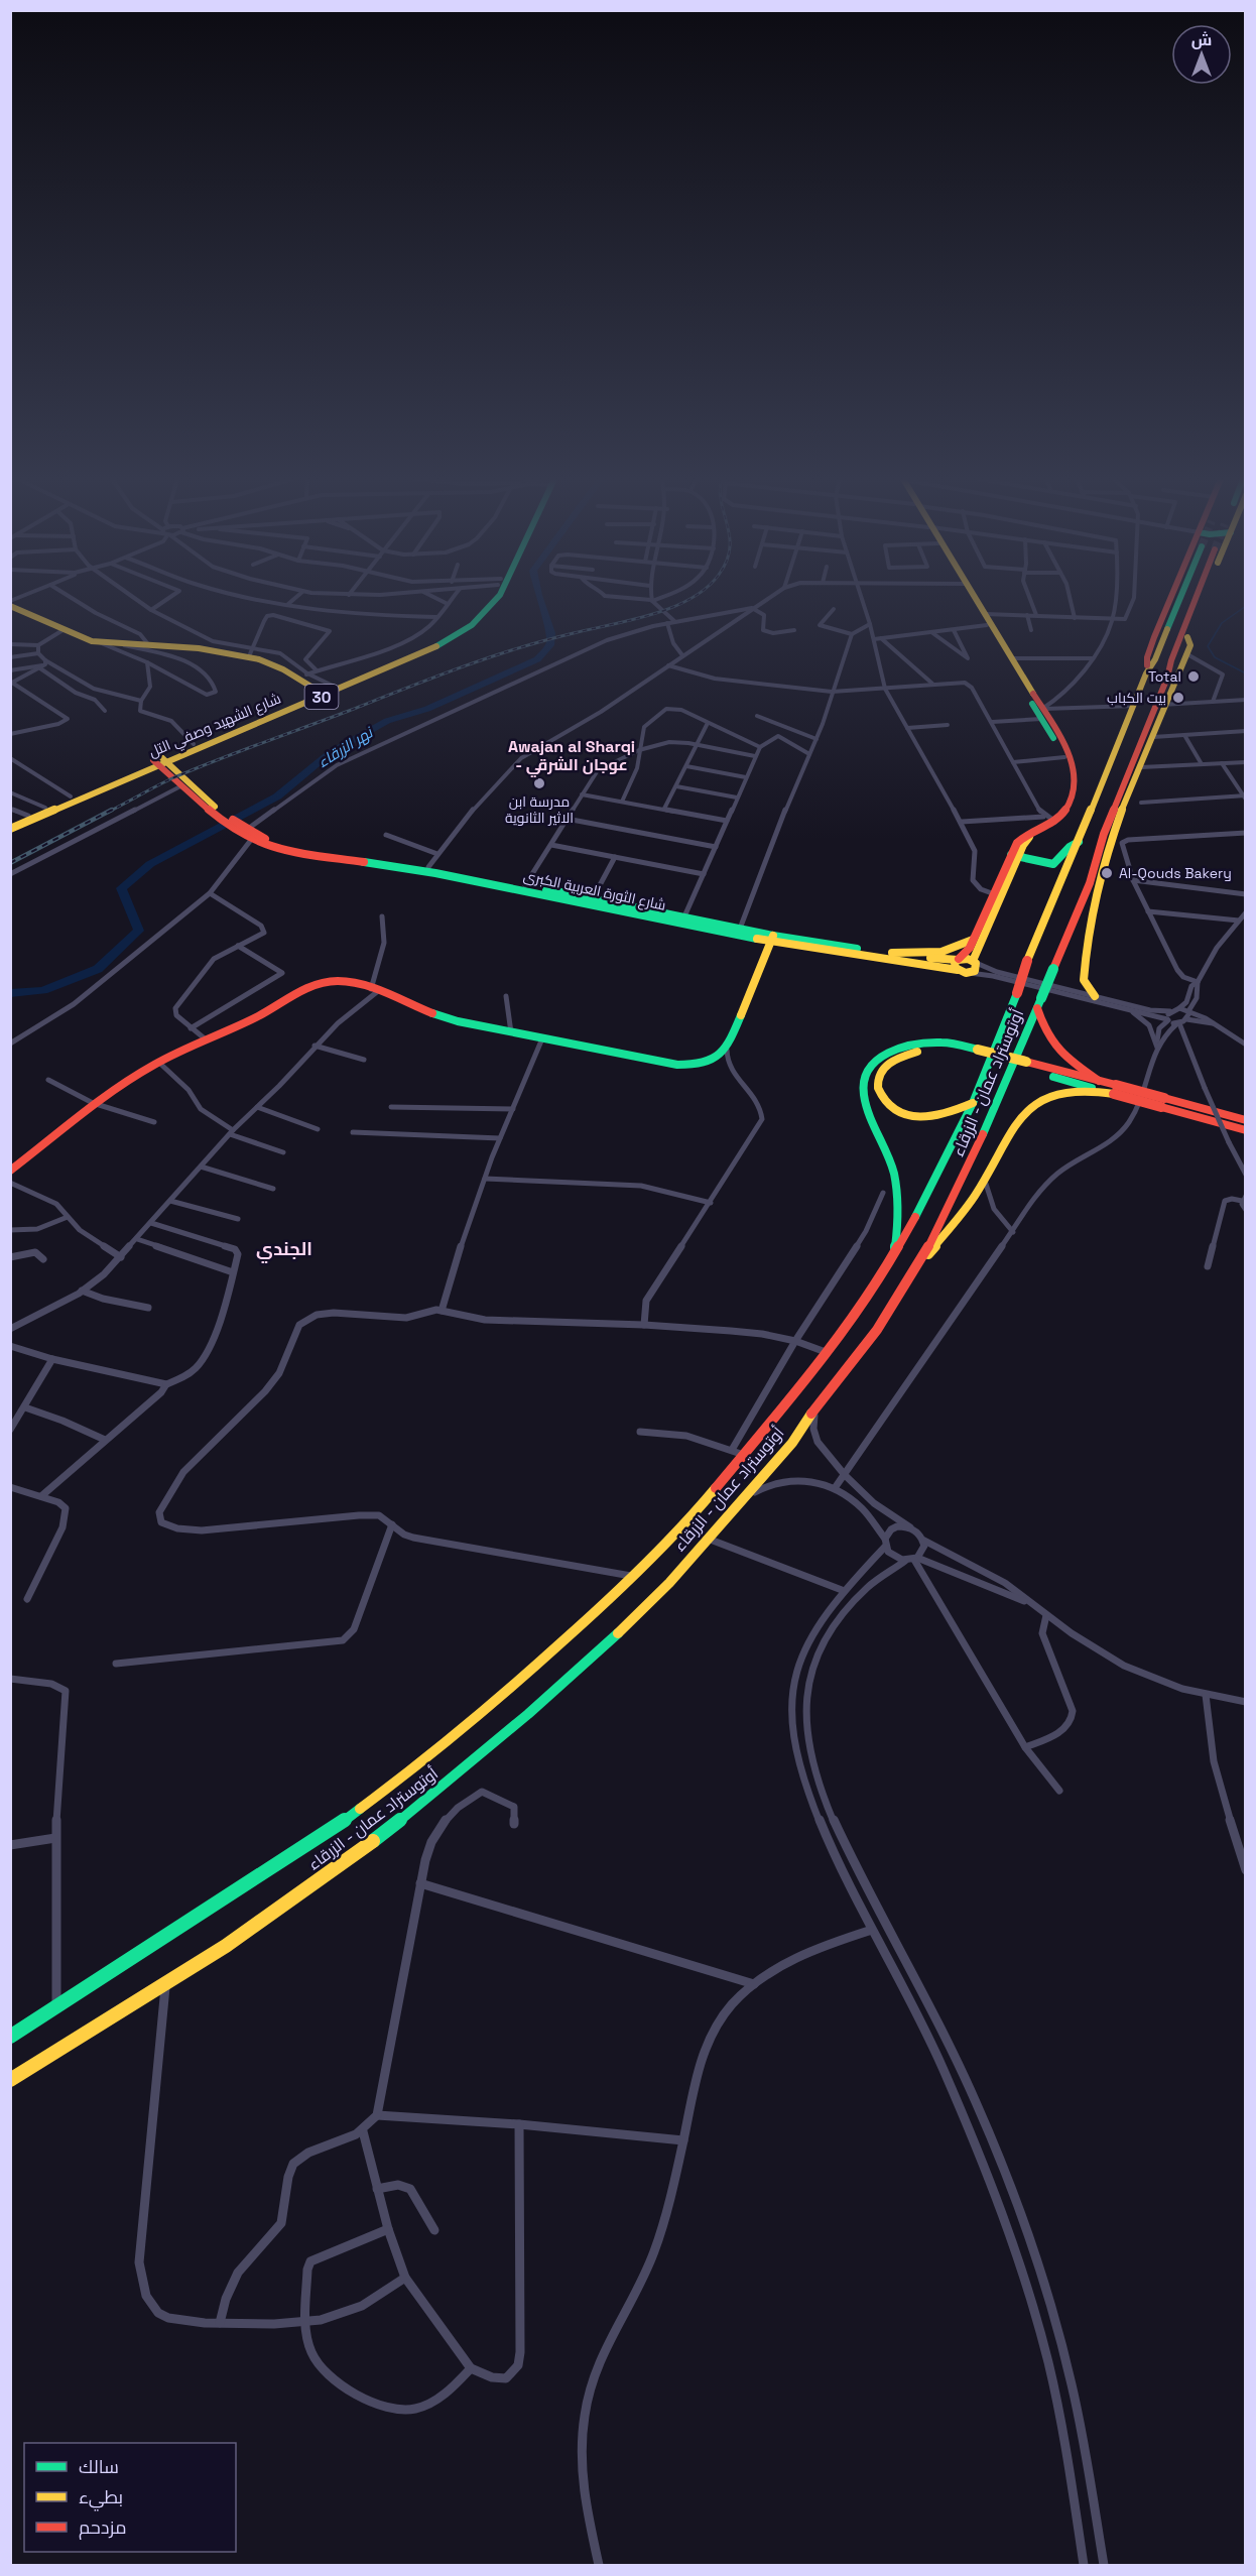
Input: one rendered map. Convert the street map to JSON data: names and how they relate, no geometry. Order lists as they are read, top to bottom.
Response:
{
  "streets": {
    "main road": [
      "30",
      "شارع الشهيد وصفي التل",
      "شارع الثورة العربية الكبرى",
      "أوتوستراد عمان - الزرقاء"
    ]
  },
  "districts": ["Awajan al Sharqi - عوجان الشرقي", "الجندي"],
  "water": ["نهر الزرقاء"],
  "places": [
    "Total",
    "بيت الكباب",
    "مدرسة ابن الاثير الثانوية",
    "Al-Qouds Bakery"
  ],
  "legend": ["سالك", "بطيء", "مزدحم"],
  "north": "top"
}
